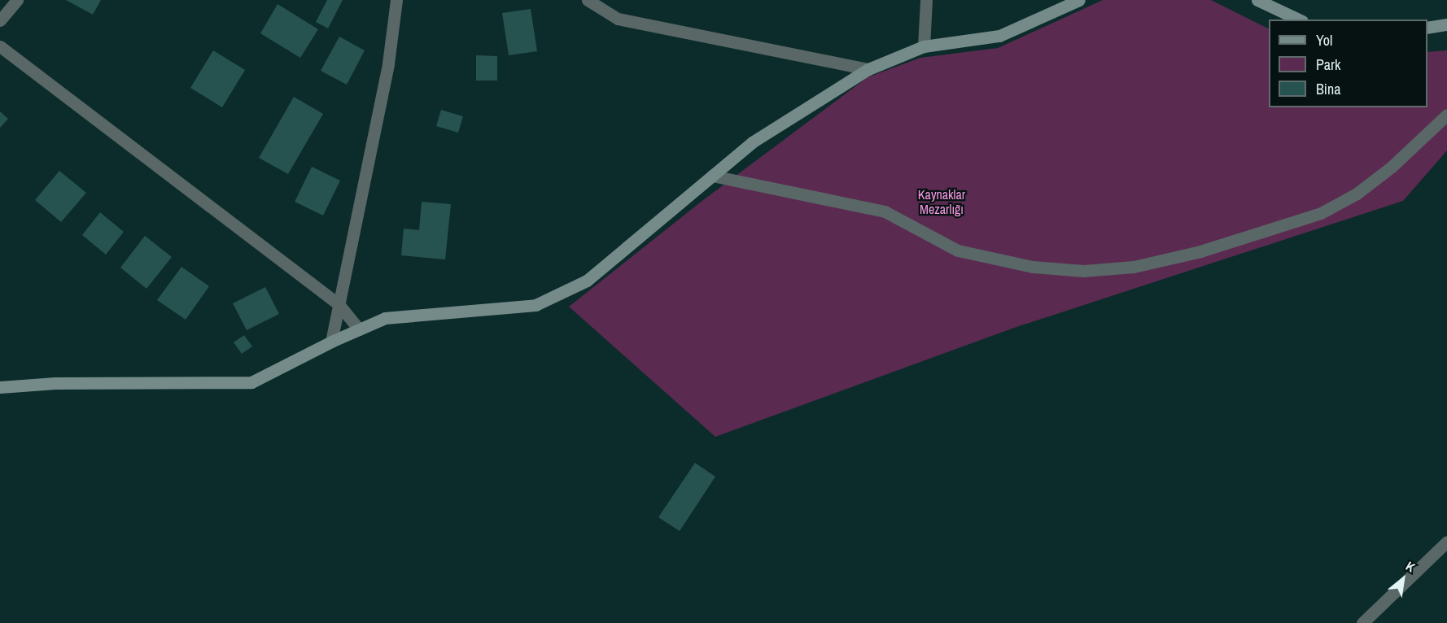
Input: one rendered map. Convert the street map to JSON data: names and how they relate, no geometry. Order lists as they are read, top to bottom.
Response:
{
  "parks": ["Kaynaklar Mezarlığı"],
  "legend": ["Yol", "Park", "Bina"],
  "north": "top right"
}
